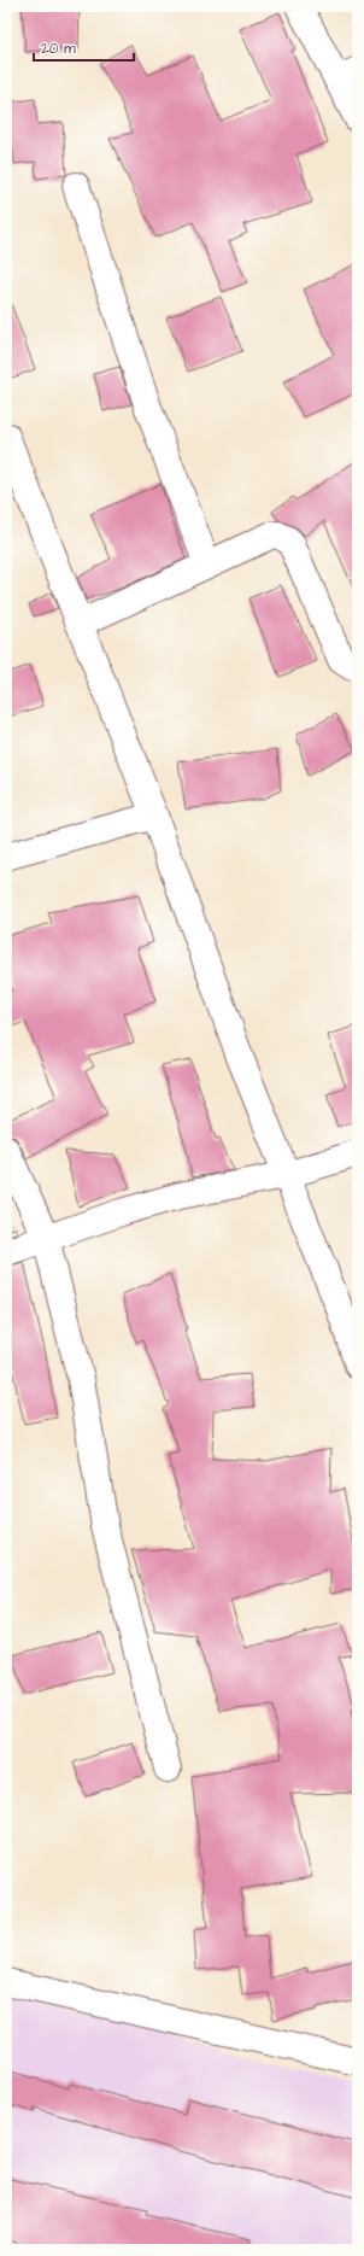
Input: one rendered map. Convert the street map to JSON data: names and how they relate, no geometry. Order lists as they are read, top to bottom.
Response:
{
  "scale_bar": "20 m"
}
